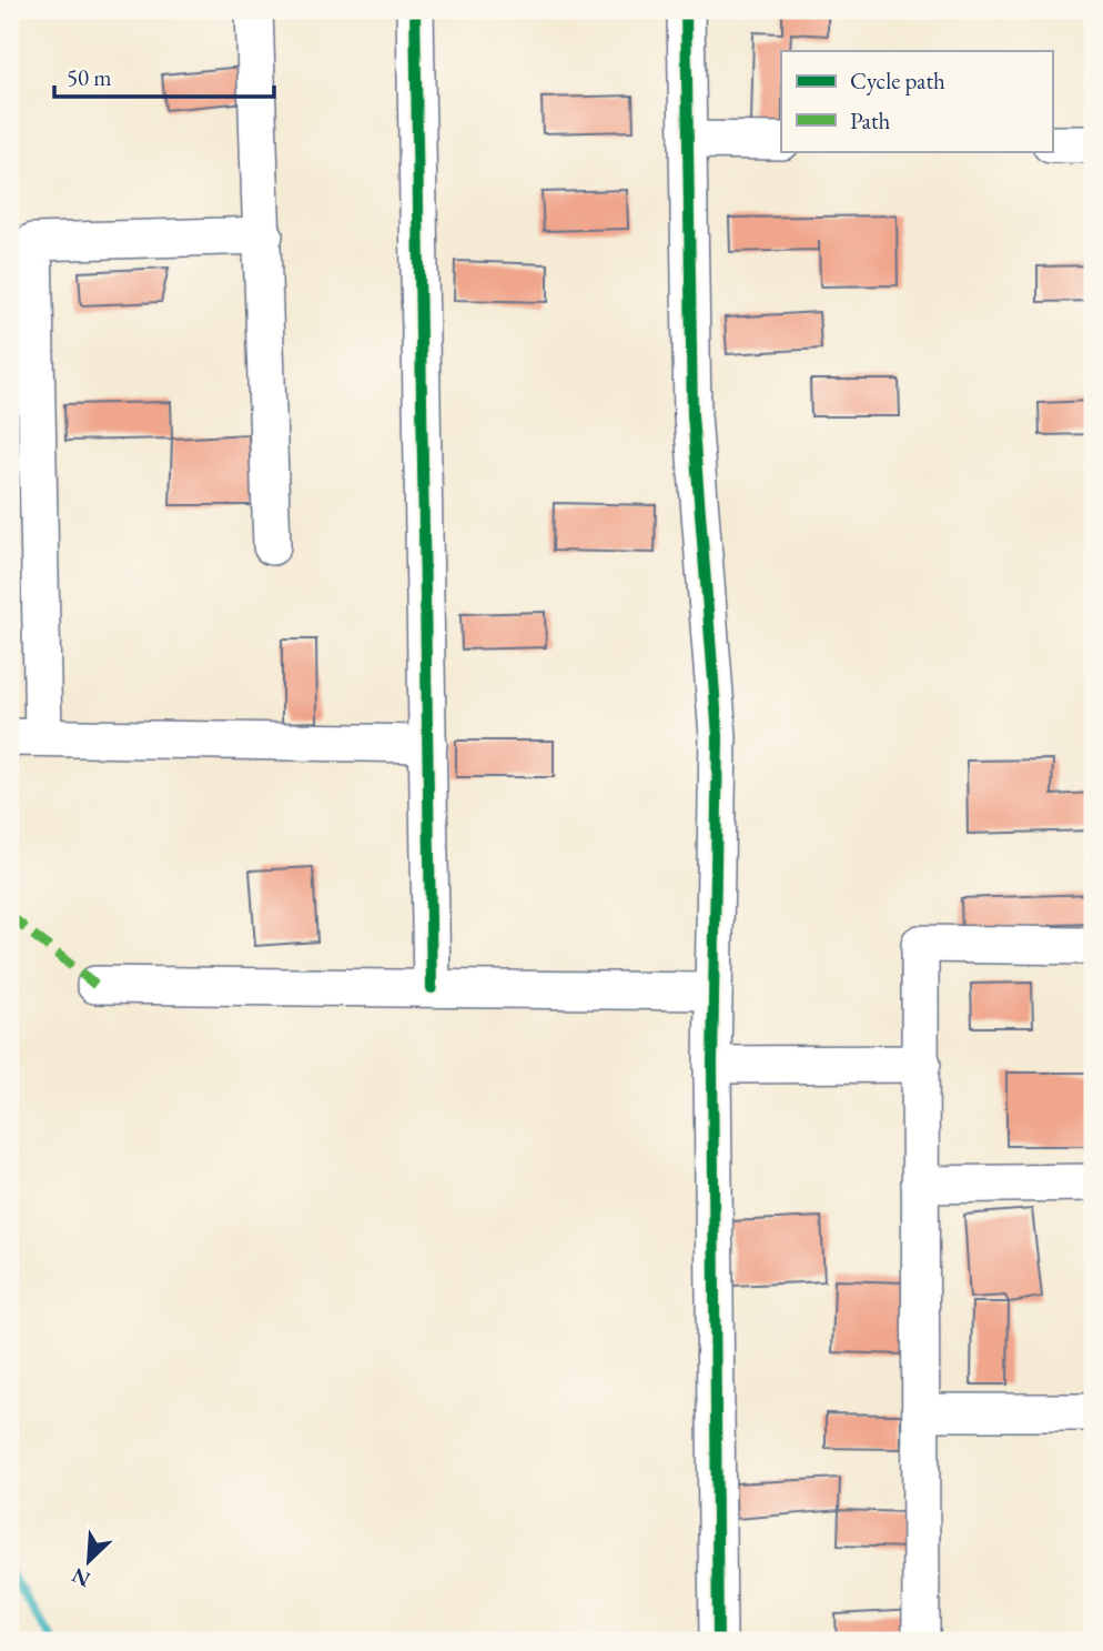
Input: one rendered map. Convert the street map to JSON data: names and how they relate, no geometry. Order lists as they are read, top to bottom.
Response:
{
  "legend": ["Cycle path", "Path"],
  "scale_bar": "50 m",
  "north": "bottom left"
}
